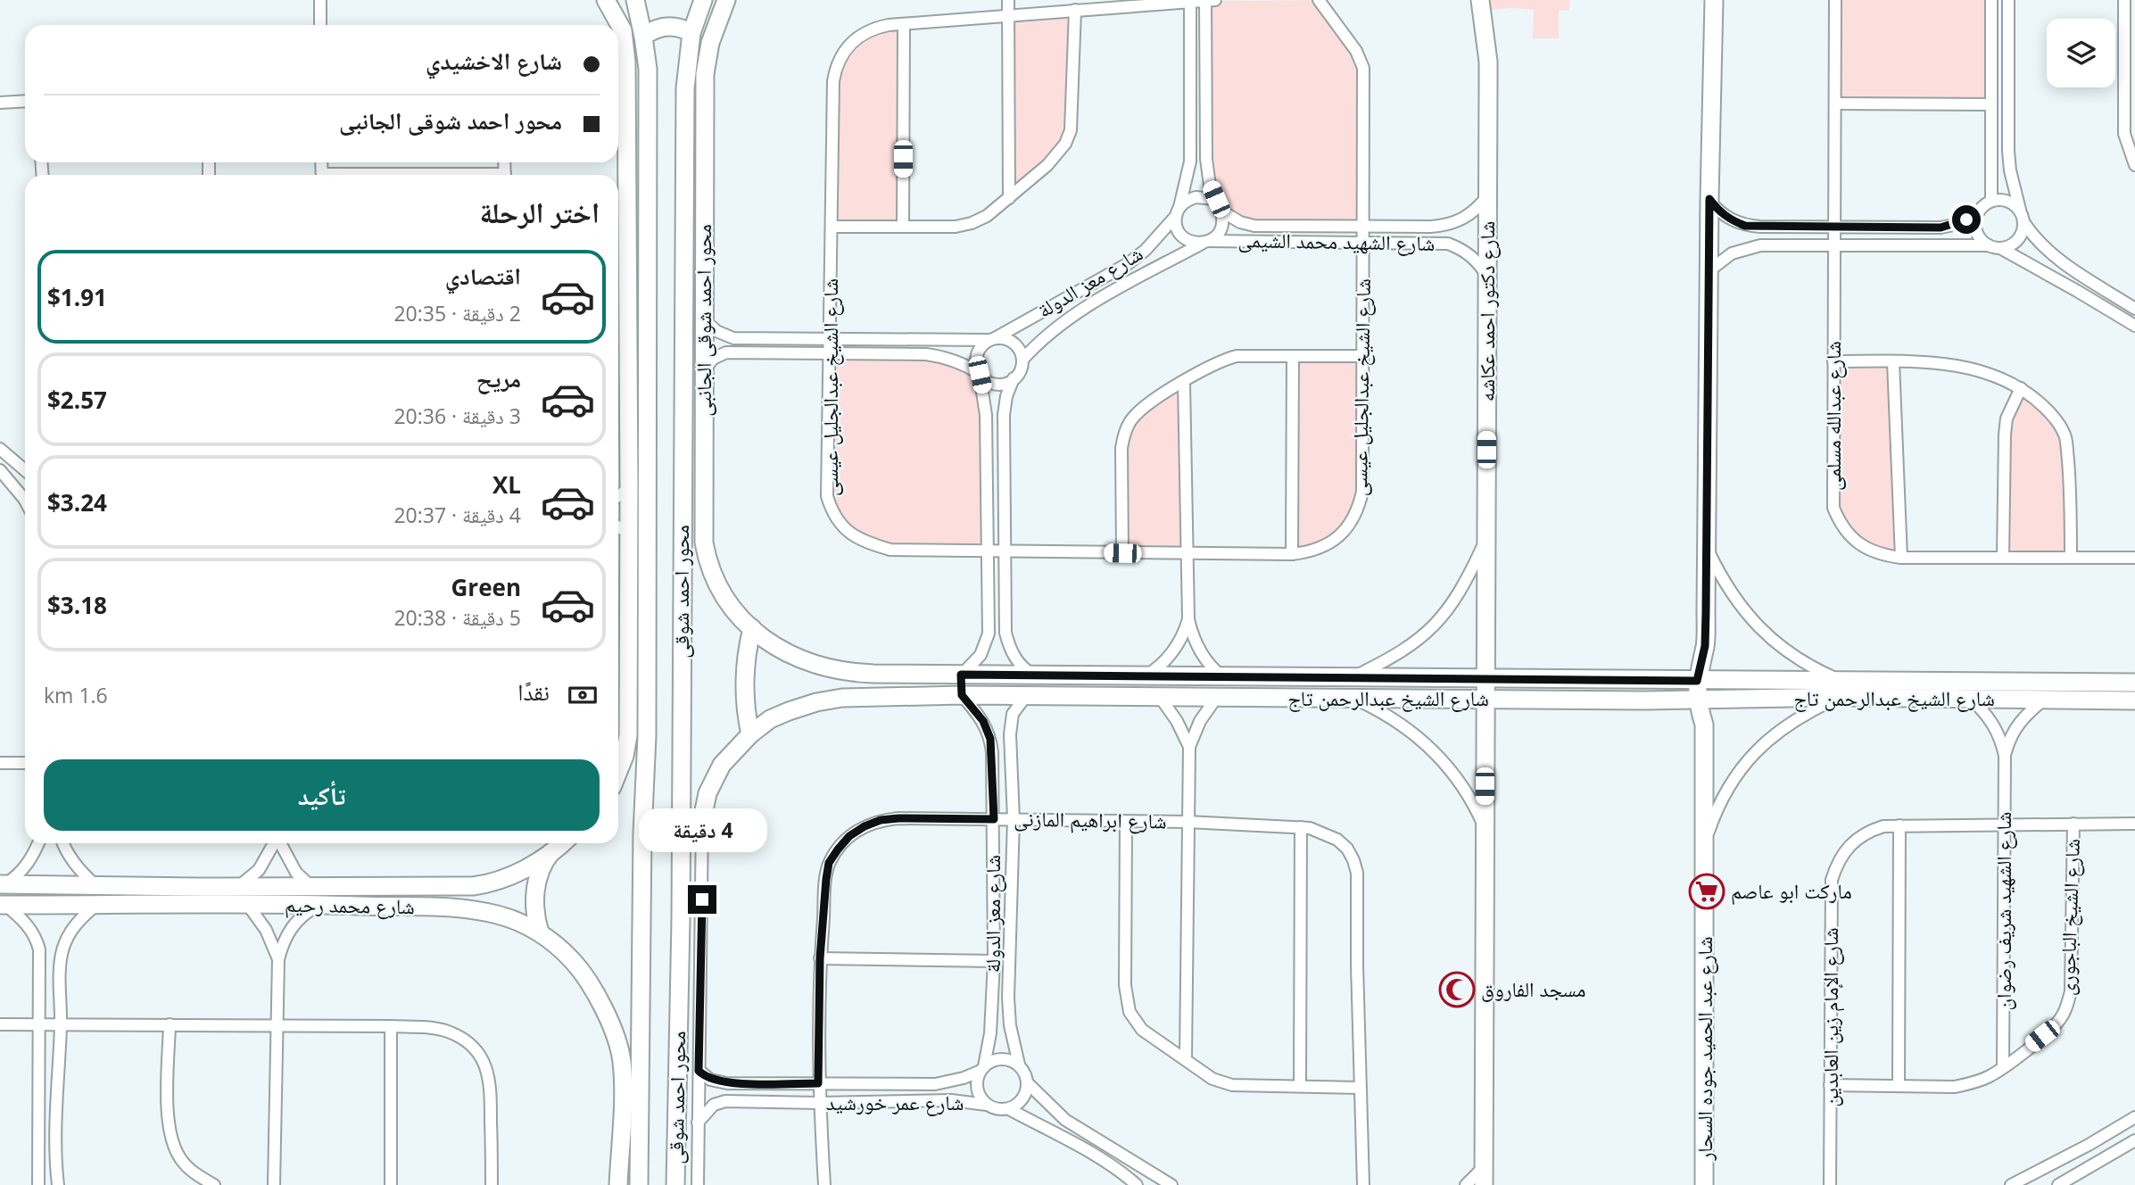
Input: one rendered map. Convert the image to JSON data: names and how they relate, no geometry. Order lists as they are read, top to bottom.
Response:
{
  "streets": {
    "street": [
      "شارع الشهيد محمد الشيمى",
      "شارع معز الدولة",
      "شارع دكتور احمد عكاشه",
      "محور احمد شوقى الجانبى",
      "شارع الشيخ عبدالجليل عيسى",
      "شارع عبدالله مسلمى",
      "محور احمد شوقى",
      "شارع الشيخ عبدالرحمن تاج",
      "شارع ابراهيم المازنى",
      "شارع محمد رحيم",
      "شارع الشهيد شريف رضوان",
      "شارع الشيخ الباجورى",
      "شارع الإمام زين العابدين",
      "شارع عبد الحميد جوده السحار",
      "شارع عمر خورشيد"
    ]
  },
  "crossings": [
    ["شارع الشهيد محمد الشيمى", "شارع معز الدولة"],
    ["شارع الشهيد محمد الشيمى", "شارع دكتور احمد عكاشه"],
    ["شارع الشهيد محمد الشيمى", "شارع الشيخ عبدالجليل عيسى"],
    ["شارع معز الدولة", "شارع الشيخ عبدالجليل عيسى"],
    ["شارع معز الدولة", "شارع الشيخ عبدالرحمن تاج"],
    ["شارع معز الدولة", "شارع ابراهيم المازنى"],
    ["شارع معز الدولة", "شارع عمر خورشيد"],
    ["شارع دكتور احمد عكاشه", "شارع الشيخ عبدالرحمن تاج"],
    ["محور احمد شوقى الجانبى", "شارع الشيخ عبدالرحمن تاج"],
    ["شارع الشيخ عبدالرحمن تاج", "شارع الشهيد شريف رضوان"],
    ["شارع الشيخ عبدالرحمن تاج", "شارع عبد الحميد جوده السحار"],
    ["شارع ابراهيم المازنى", "شارع عمر خورشيد"],
    ["شارع الشهيد شريف رضوان", "شارع الشيخ الباجورى"],
    ["شارع الشهيد شريف رضوان", "شارع الإمام زين العابدين"],
    ["شارع الشيخ الباجورى", "شارع الإمام زين العابدين"]
  ],
  "places": {
    "supermarket": ["ماركت ابو عاصم"],
    "mosque": ["مسجد الفاروق"]
  },
  "page": {
    "banner": ["شارع الاخشيدي", "محور احمد شوقى الجانبى"],
    "heading": "اختر الرحلة",
    "list": [
      {
        "name": "اقتصادي",
        "note": "2 دقيقة · 20:35",
        "value": "$1.91"
      },
      {
        "name": "مريح",
        "note": "3 دقيقة · 20:36",
        "value": "$2.57"
      },
      {
        "name": "XL",
        "note": "4 دقيقة · 20:37",
        "value": "$3.24"
      },
      {
        "name": "Green",
        "note": "5 دقيقة · 20:38",
        "value": "$3.18"
      }
    ],
    "pay": ["نقدًا", "1.6 km"],
    "buttons": "تأكيد",
    "bubble": "4 دقيقة"
  }
}
